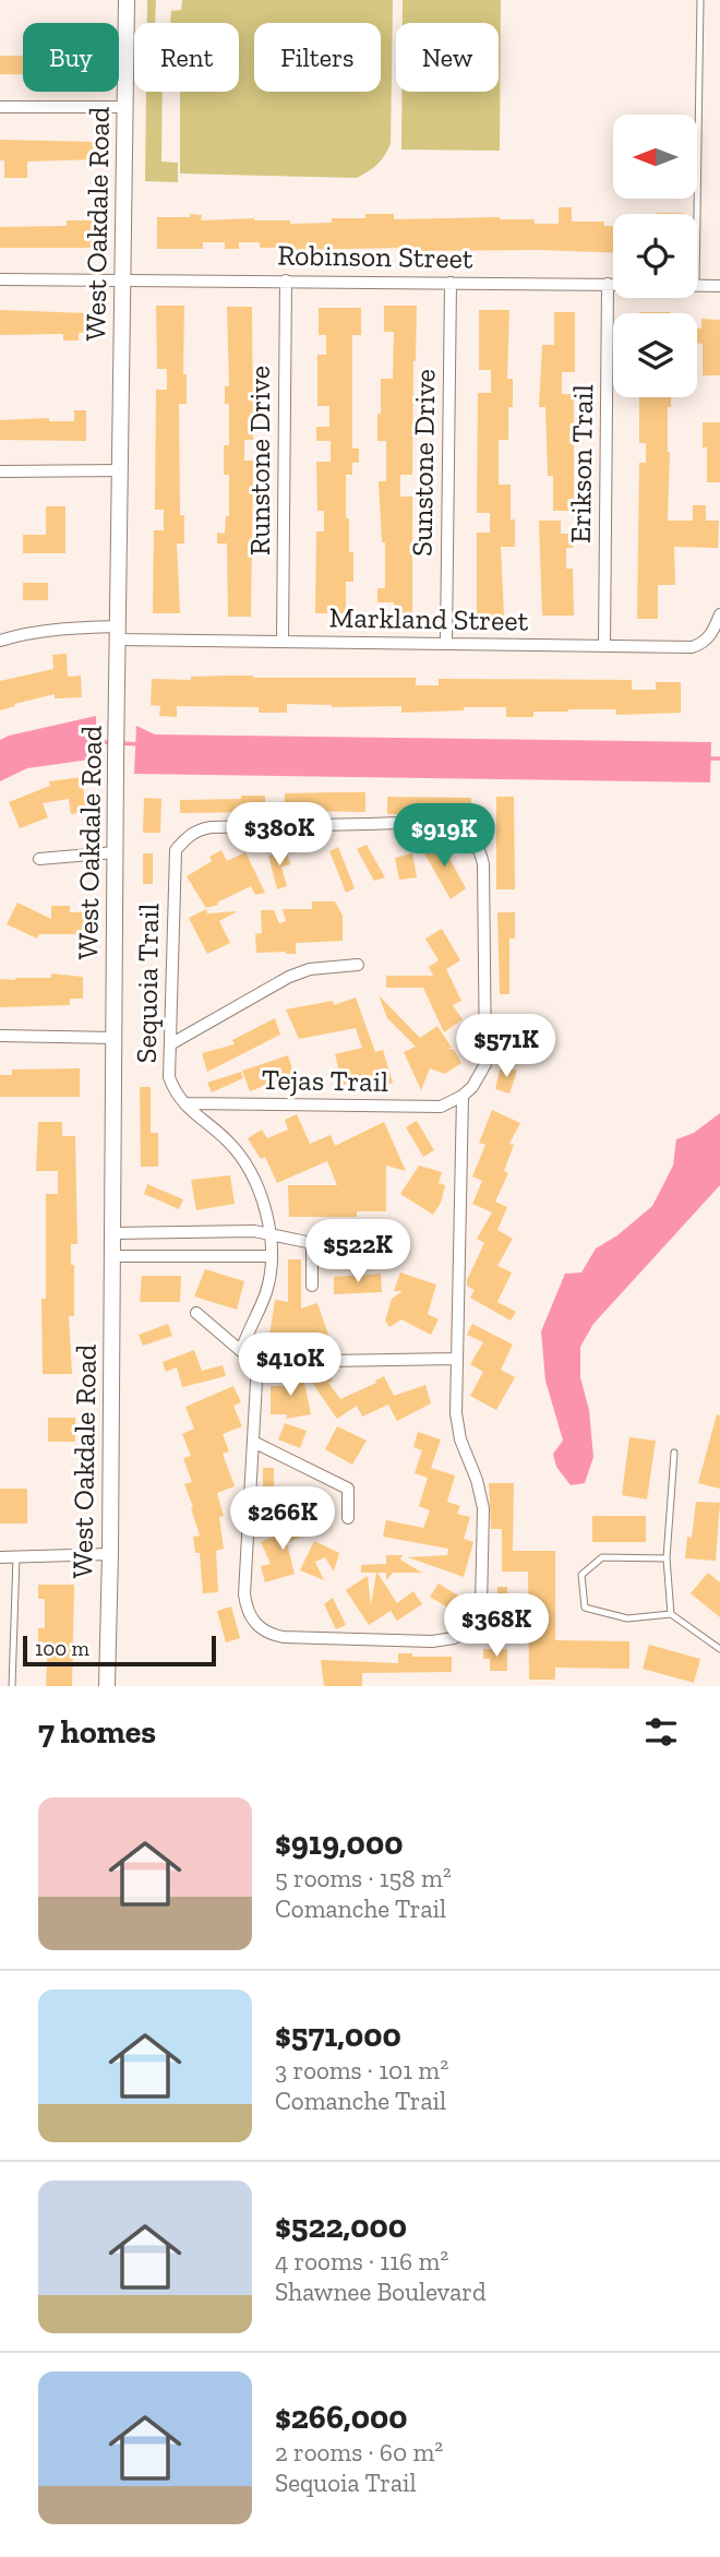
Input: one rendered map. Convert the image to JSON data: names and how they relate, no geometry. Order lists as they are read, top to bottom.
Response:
{
  "streets": {
    "street": [
      "West Oakdale Road",
      "Robinson Street",
      "Runstone Drive",
      "Sunstone Drive",
      "Erikson Trail",
      "Markland Street",
      "Sequoia Trail",
      "Tejas Trail"
    ]
  },
  "crossings": [
    ["West Oakdale Road", "Robinson Street"],
    ["West Oakdale Road", "Markland Street"],
    ["Robinson Street", "Runstone Drive"],
    ["Robinson Street", "Sunstone Drive"],
    ["Robinson Street", "Erikson Trail"],
    ["Runstone Drive", "Markland Street"],
    ["Sunstone Drive", "Markland Street"],
    ["Erikson Trail", "Markland Street"],
    ["Sequoia Trail", "Tejas Trail"]
  ],
  "scale_bar": "100 m",
  "north": "left",
  "page": {
    "chip": [
      "Buy",
      "Rent",
      "Filters",
      "New"
    ],
    "price": [
      "$380K",
      "$919K",
      "$571K",
      "$522K",
      "$410K",
      "$266K",
      "$368K"
    ],
    "scale": "100 m",
    "heading": "7 homes",
    "list": [
      {
        "name": "$919,000",
        "note": "5 rooms · 158 m² · Comanche Trail"
      },
      {
        "name": "$571,000",
        "note": "3 rooms · 101 m² · Comanche Trail"
      },
      {
        "name": "$522,000",
        "note": "4 rooms · 116 m² · Shawnee Boulevard"
      },
      {
        "name": "$266,000",
        "note": "2 rooms · 60 m² · Sequoia Trail"
      }
    ]
  }
}
